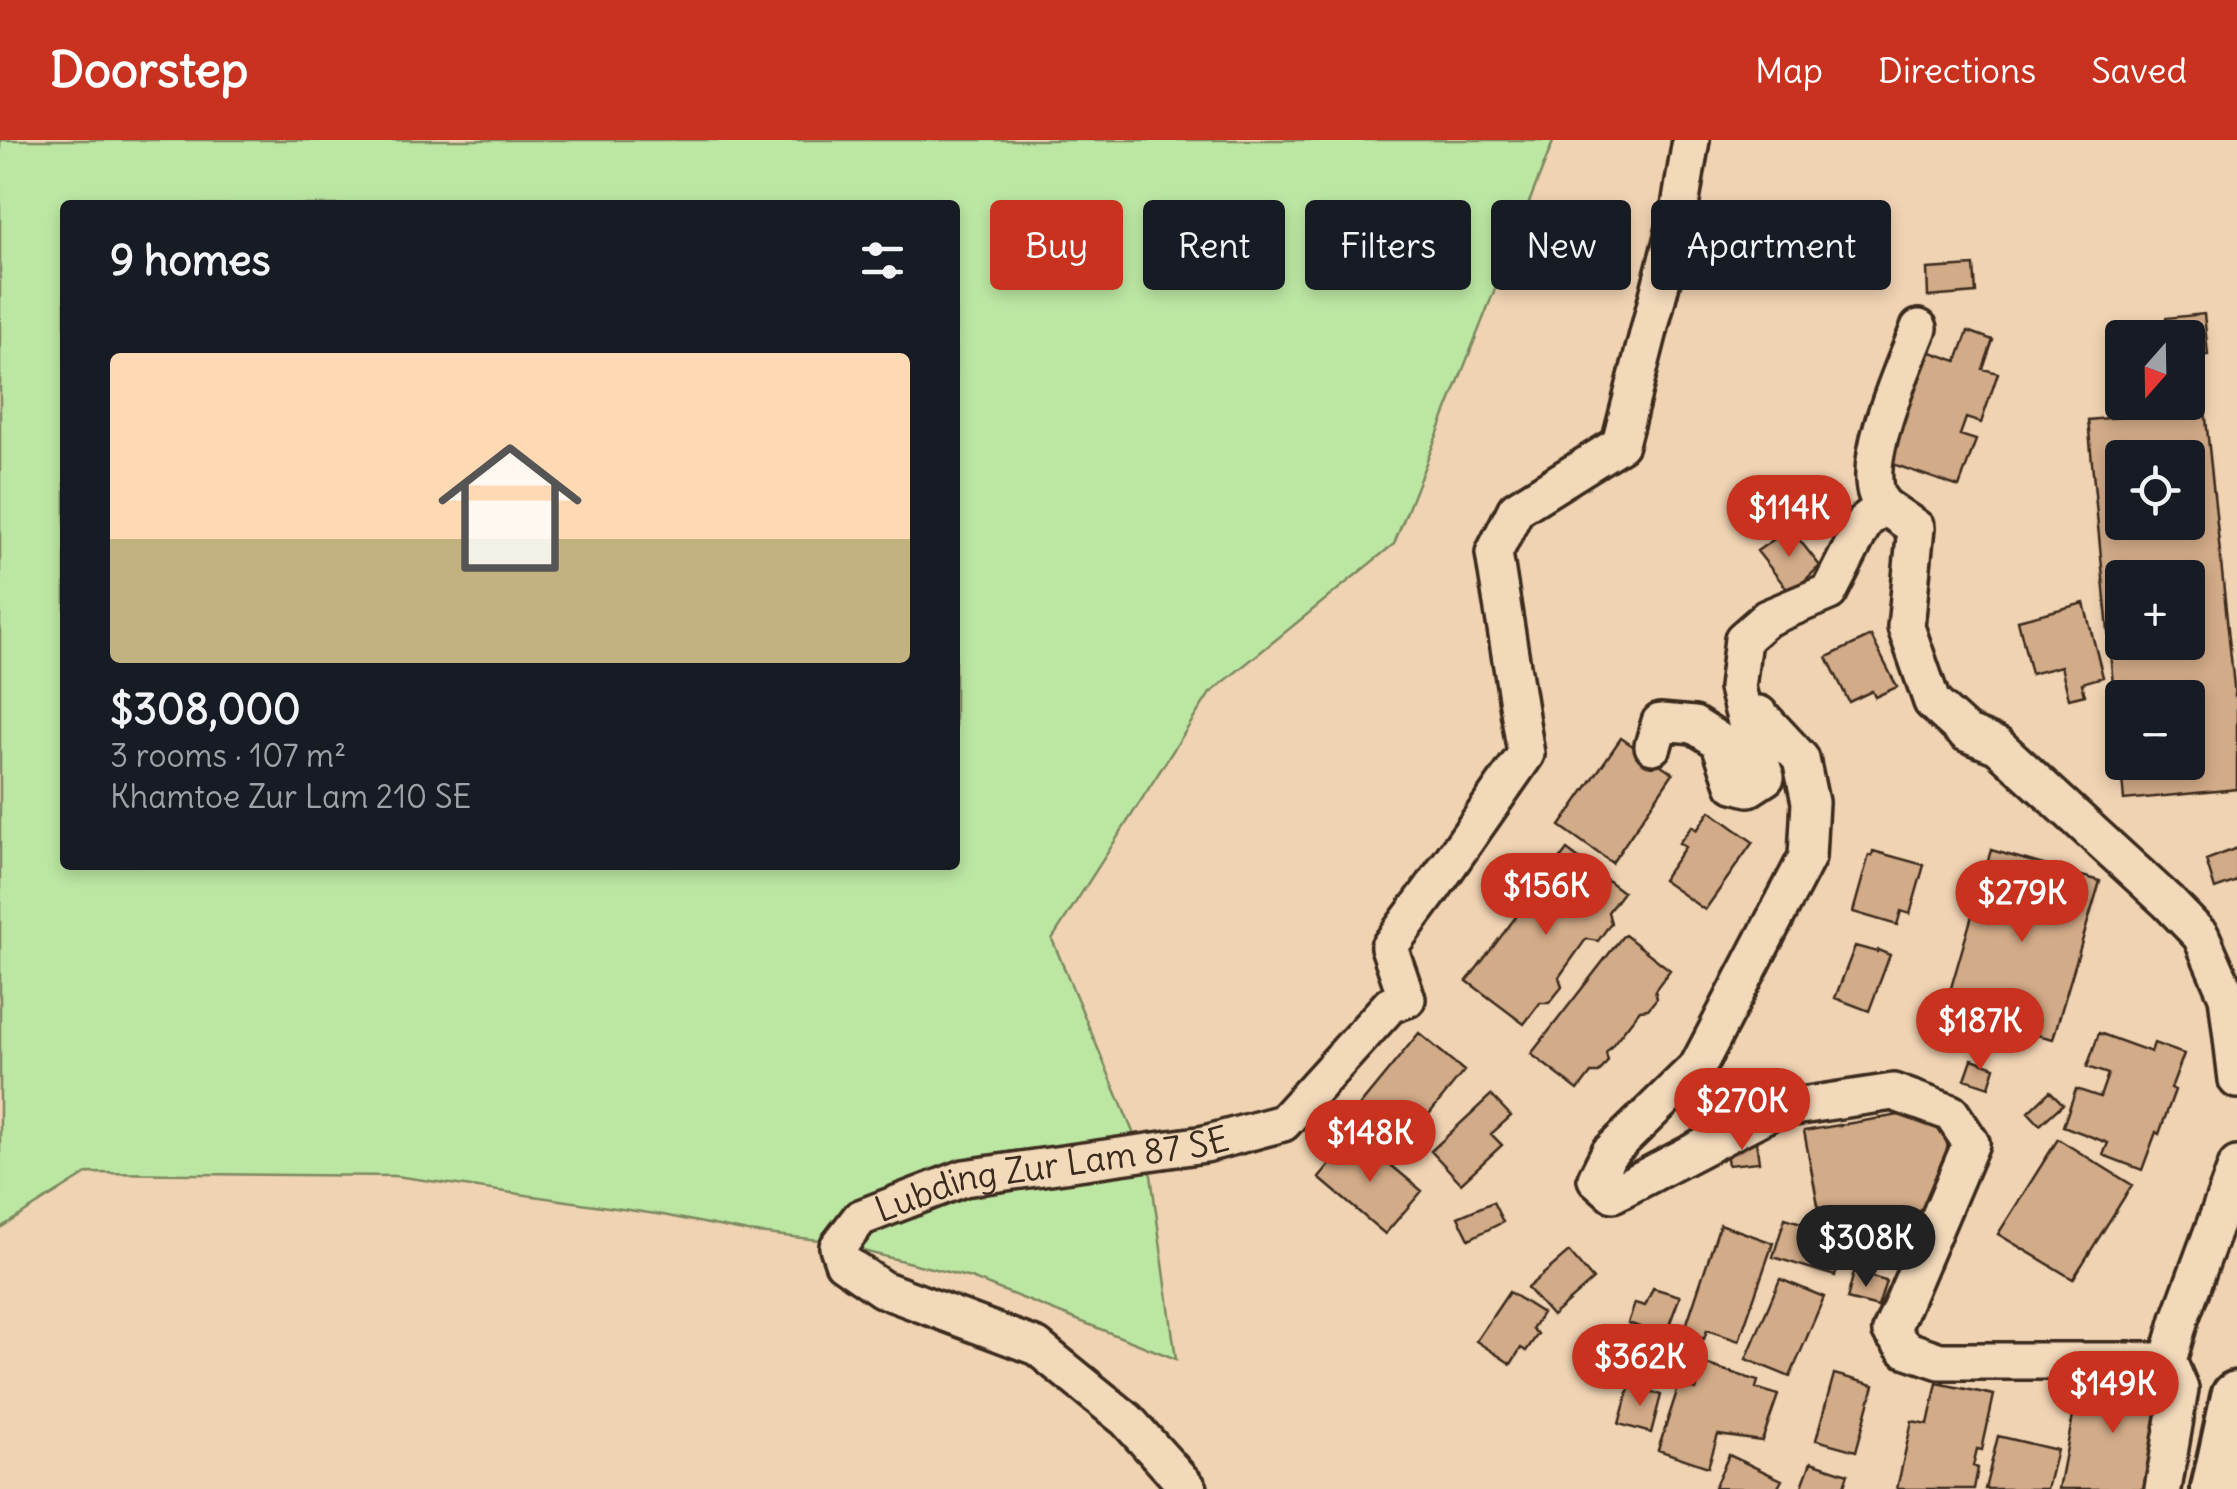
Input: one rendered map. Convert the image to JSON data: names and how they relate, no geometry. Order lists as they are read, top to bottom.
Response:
{
  "streets": {
    "street": ["Lubding Zur Lam 87 SE"]
  },
  "north": "bottom",
  "page": {
    "header": "Doorstep",
    "nav": ["Map", "Directions", "Saved"],
    "chip": [
      "Buy",
      "Rent",
      "Filters",
      "New",
      "Apartment"
    ],
    "heading": "9 homes",
    "map_buttons": ["+", "−"],
    "list": [
      {
        "name": "$308,000",
        "note": "3 rooms · 107 m² · Khamtoe Zur Lam 210 SE"
      }
    ],
    "price": [
      "$114K",
      "$156K",
      "$279K",
      "$187K",
      "$270K",
      "$148K",
      "$308K",
      "$362K",
      "$149K"
    ]
  }
}
